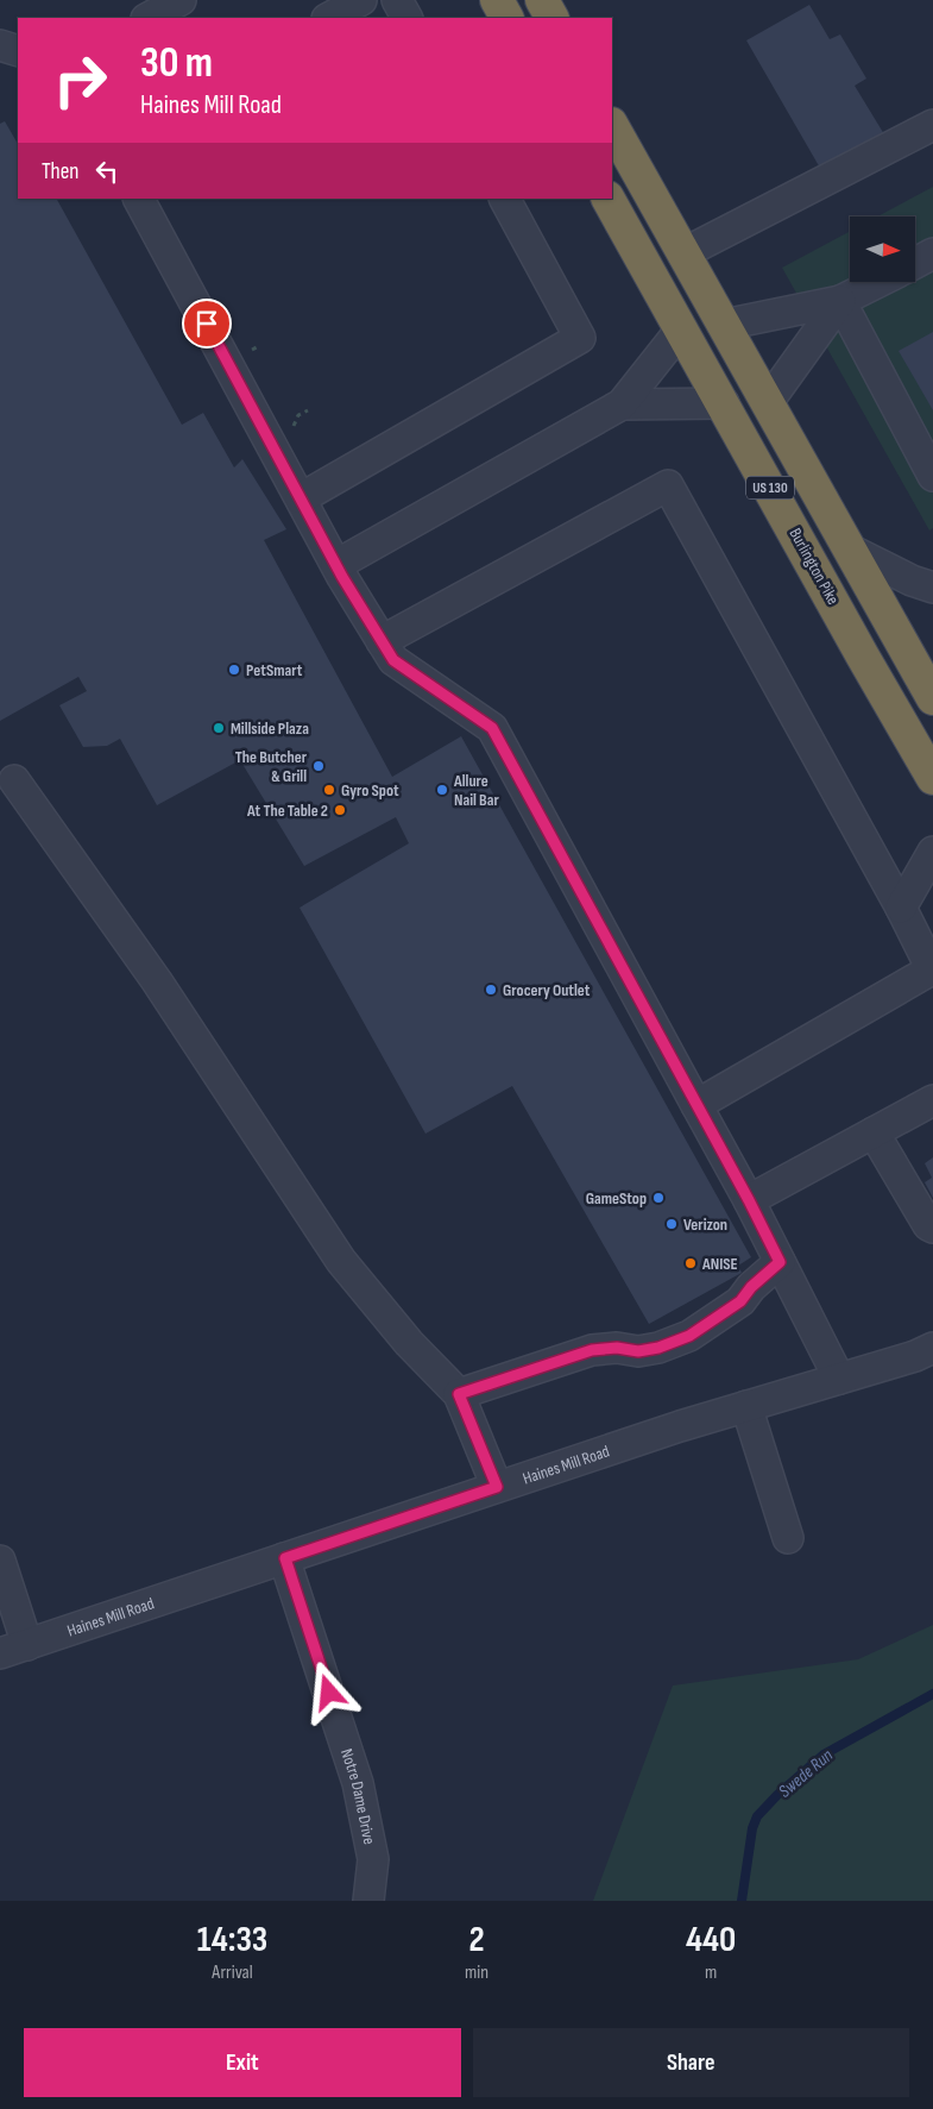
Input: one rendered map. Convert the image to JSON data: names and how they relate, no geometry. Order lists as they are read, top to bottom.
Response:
{
  "streets": {
    "highway": ["US 130", "Burlington Pike"],
    "street": ["Haines Mill Road", "Notre Dame Drive"]
  },
  "crossings": [
    ["Haines Mill Road", "Notre Dame Drive"]
  ],
  "water": ["Swede Run"],
  "places": [
    "PetSmart",
    "Millside Plaza",
    "The Butcher & Grill",
    "Gyro Spot",
    "Allure Nail Bar",
    "At The Table 2",
    "Grocery Outlet",
    "GameStop",
    "Verizon",
    "ANISE"
  ],
  "north": "right",
  "page": {
    "turn": ["30 m", "Haines Mill Road"],
    "then": "Then",
    "eta": [
      "14:33",
      "Arrival",
      "2",
      "min",
      "440",
      "m"
    ],
    "buttons": ["Exit", "Share"]
  }
}
